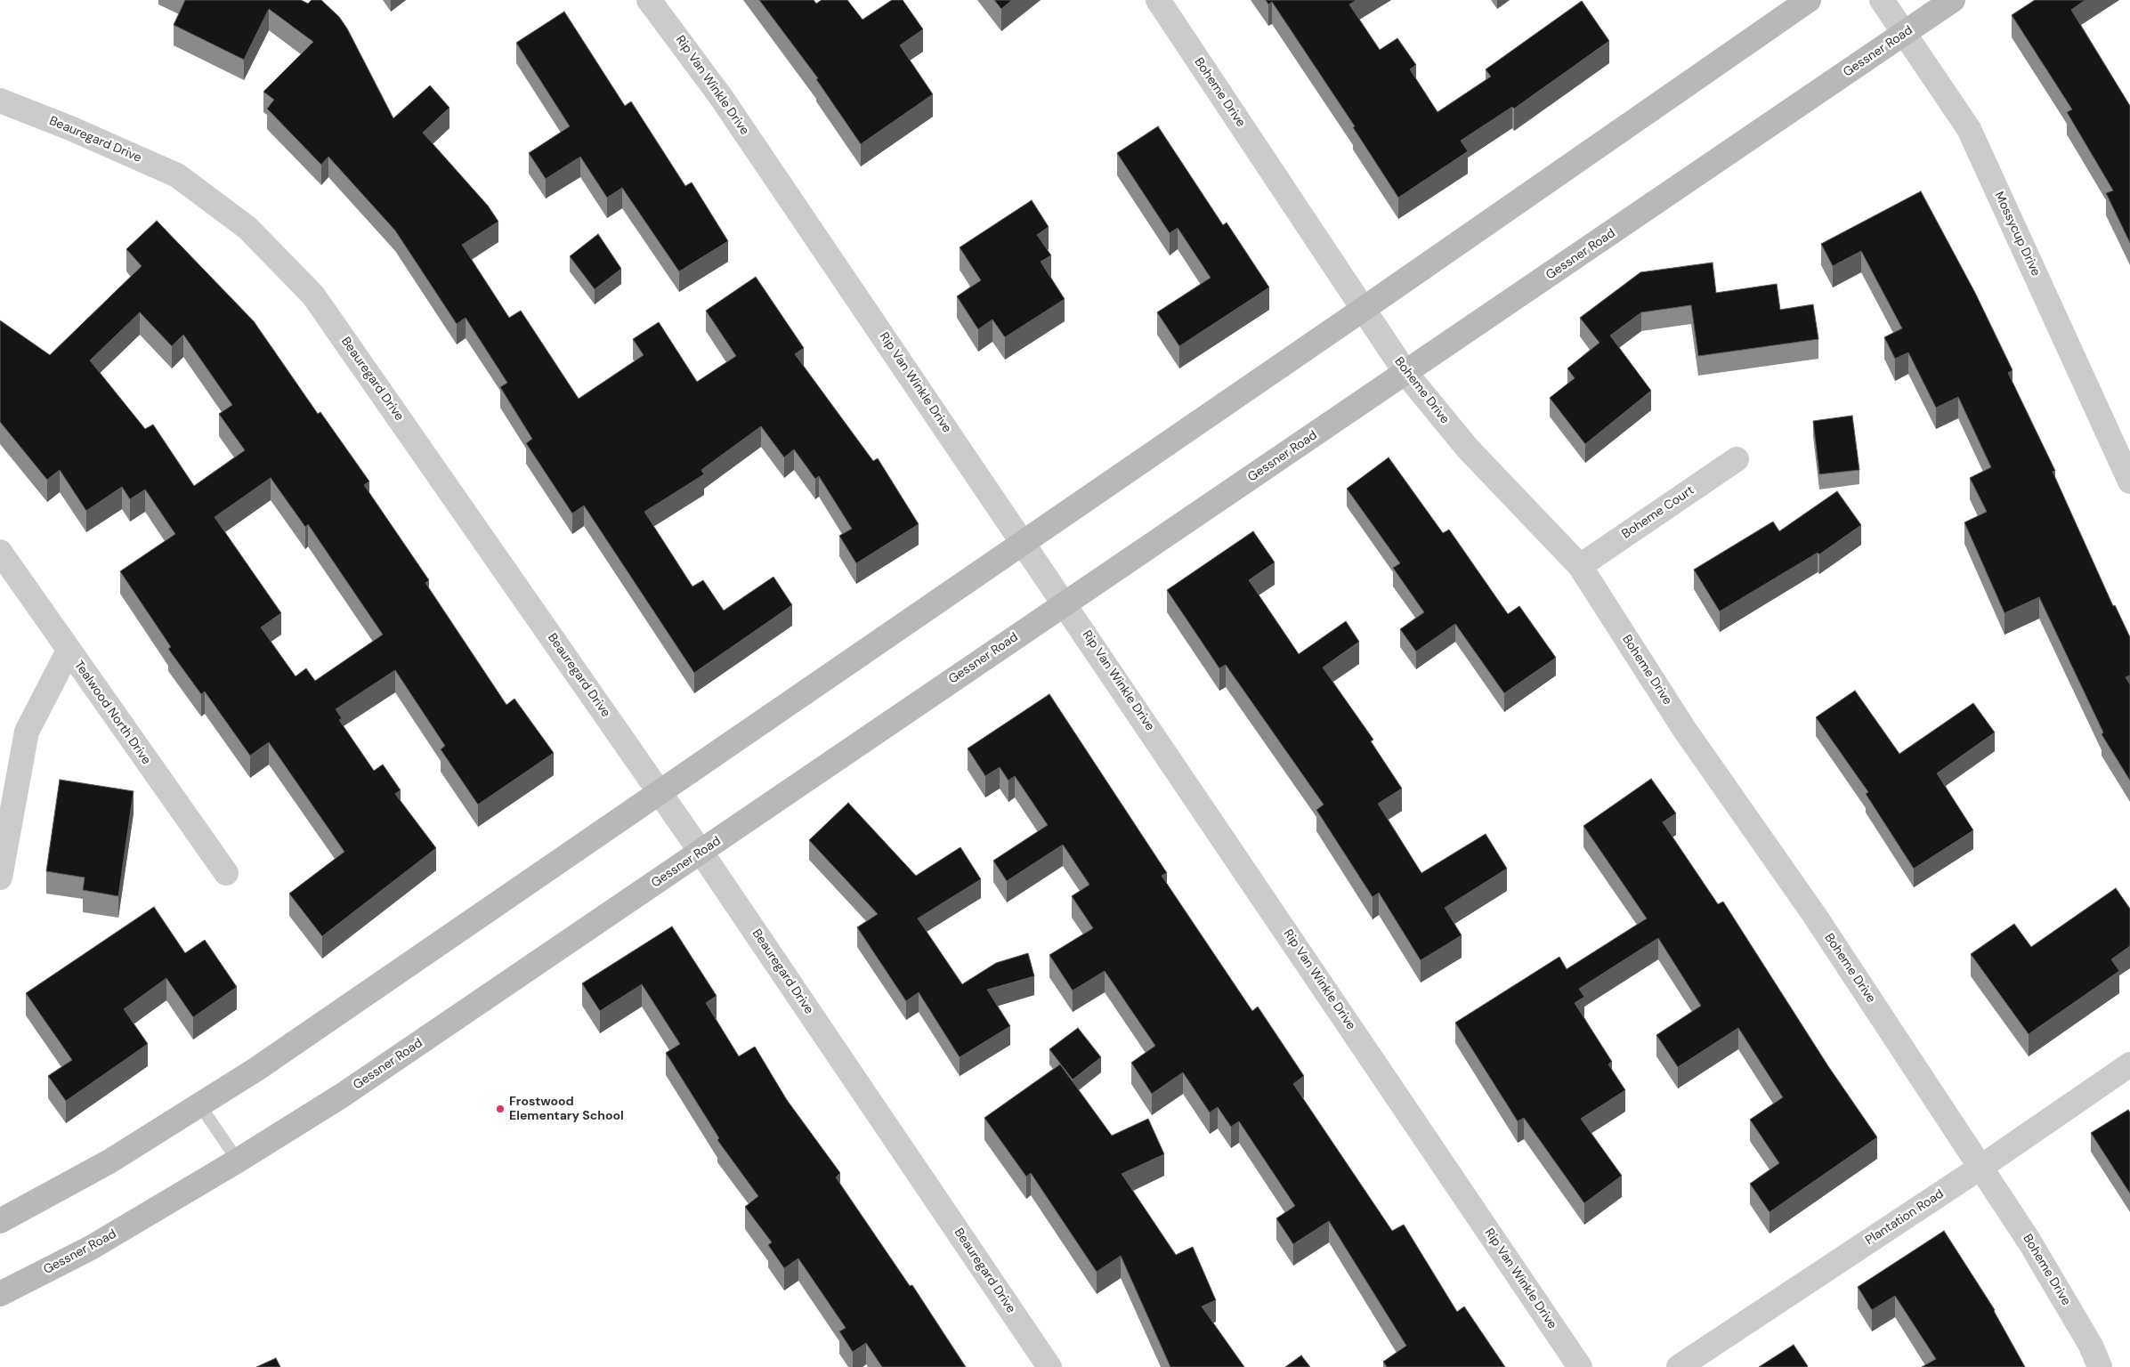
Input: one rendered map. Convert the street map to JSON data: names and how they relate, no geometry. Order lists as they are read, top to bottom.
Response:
{
  "streets": {
    "main road": ["Gessner Road"],
    "street": [
      "Rip Van Winkle Drive",
      "Boheme Drive",
      "Beauregard Drive",
      "Mossycup Drive",
      "Boheme Court",
      "Tealwood North Drive",
      "Plantation Road"
    ]
  },
  "crossings": [
    ["Gessner Road", "Rip Van Winkle Drive"],
    ["Gessner Road", "Boheme Drive"],
    ["Gessner Road", "Beauregard Drive"],
    ["Gessner Road", "Mossycup Drive"],
    ["Boheme Drive", "Boheme Court"],
    ["Boheme Drive", "Plantation Road"]
  ],
  "places": ["Frostwood Elementary School"]
}
